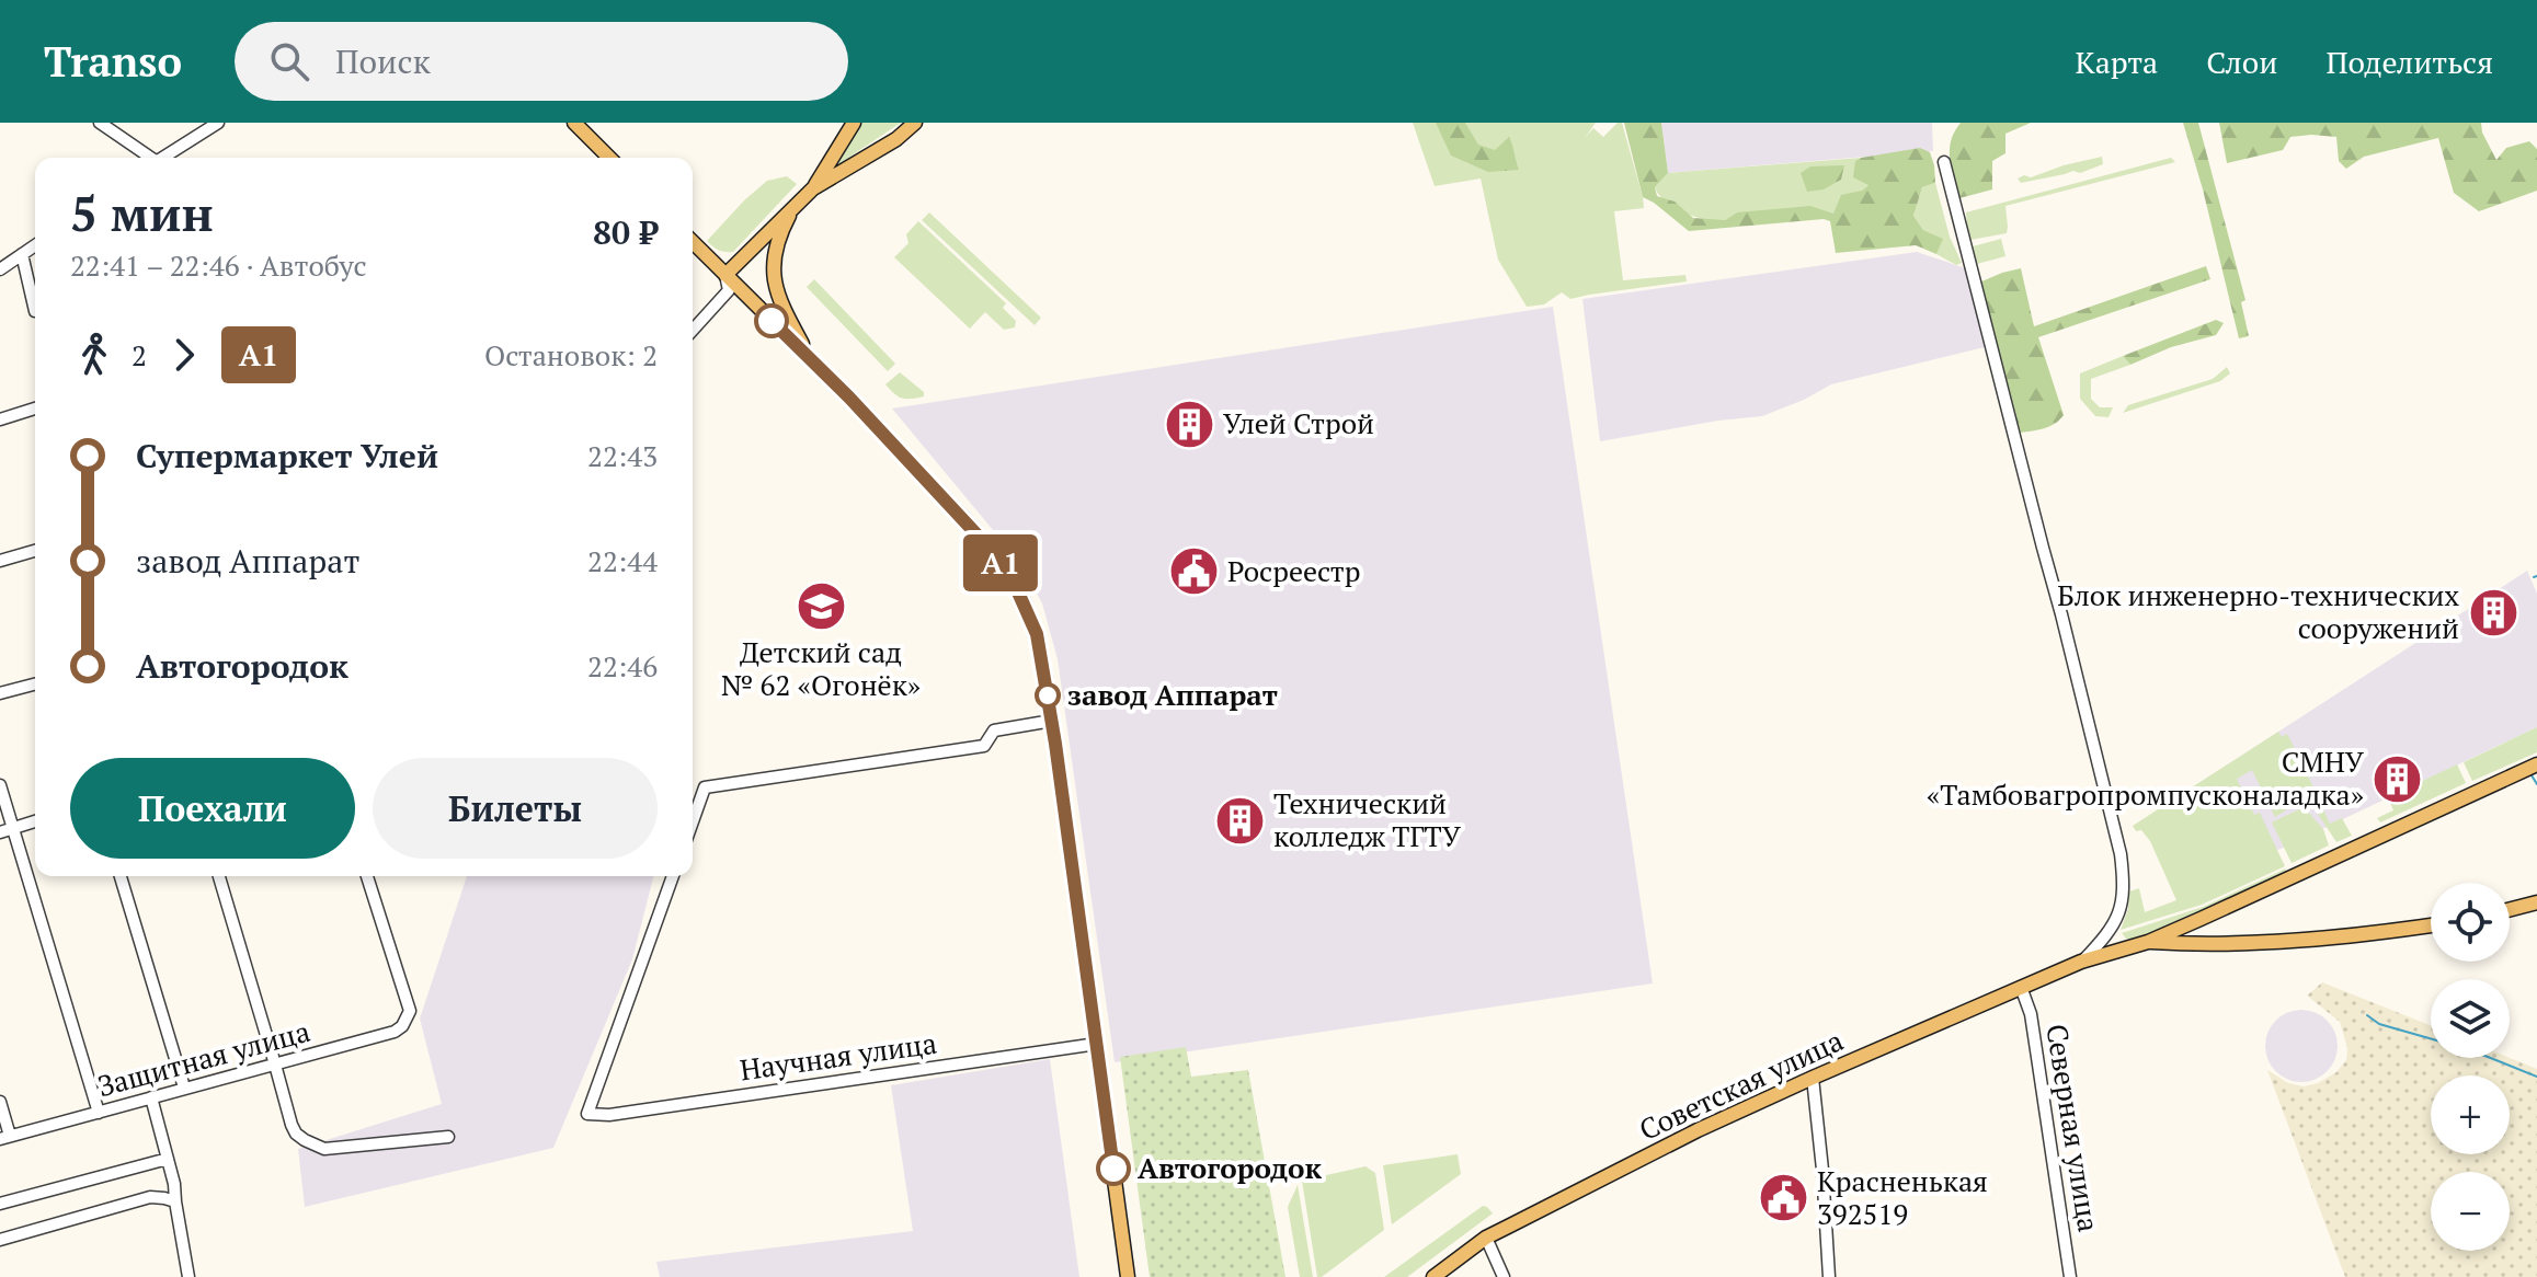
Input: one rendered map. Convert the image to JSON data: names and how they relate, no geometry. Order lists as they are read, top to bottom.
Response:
{
  "streets": {
    "main road": ["Советская улица"],
    "street": ["Научная улица", "Защитная улица", "Северная улица"]
  },
  "crossings": [
    ["Советская улица", "Северная улица"]
  ],
  "places": {
    "building": [
      "Улей Строй",
      "Блок инженерно-технических сооружений",
      "СМНУ «Тамбовагропромпусконаладка»",
      "Технический колледж ТГТУ"
    ],
    "public building": ["Росреестр", "Красненькая 392519"],
    "school or university": ["Детский сад № 62 «Огонёк»"],
    "other": ["завод Аппарат", "Автогородок"]
  },
  "lines": ["bus line А1"],
  "page": {
    "header": "Transo",
    "search": "Поиск",
    "nav": ["Карта", "Слои", "Поделиться"],
    "on_map": "А1",
    "heading": ["5 мин", "22:41 – 22:46 · Автобус", "80 ₽"],
    "legs": ["2", "А1", "Остановок: 2"],
    "list": [
      {
        "name": "Супермаркет Улей",
        "value": "22:43"
      },
      {
        "name": "завод Аппарат",
        "value": "22:44"
      },
      {
        "name": "Автогородок",
        "value": "22:46"
      }
    ],
    "buttons": ["Поехали", "Билеты"],
    "map_buttons": ["+", "−"]
  }
}
